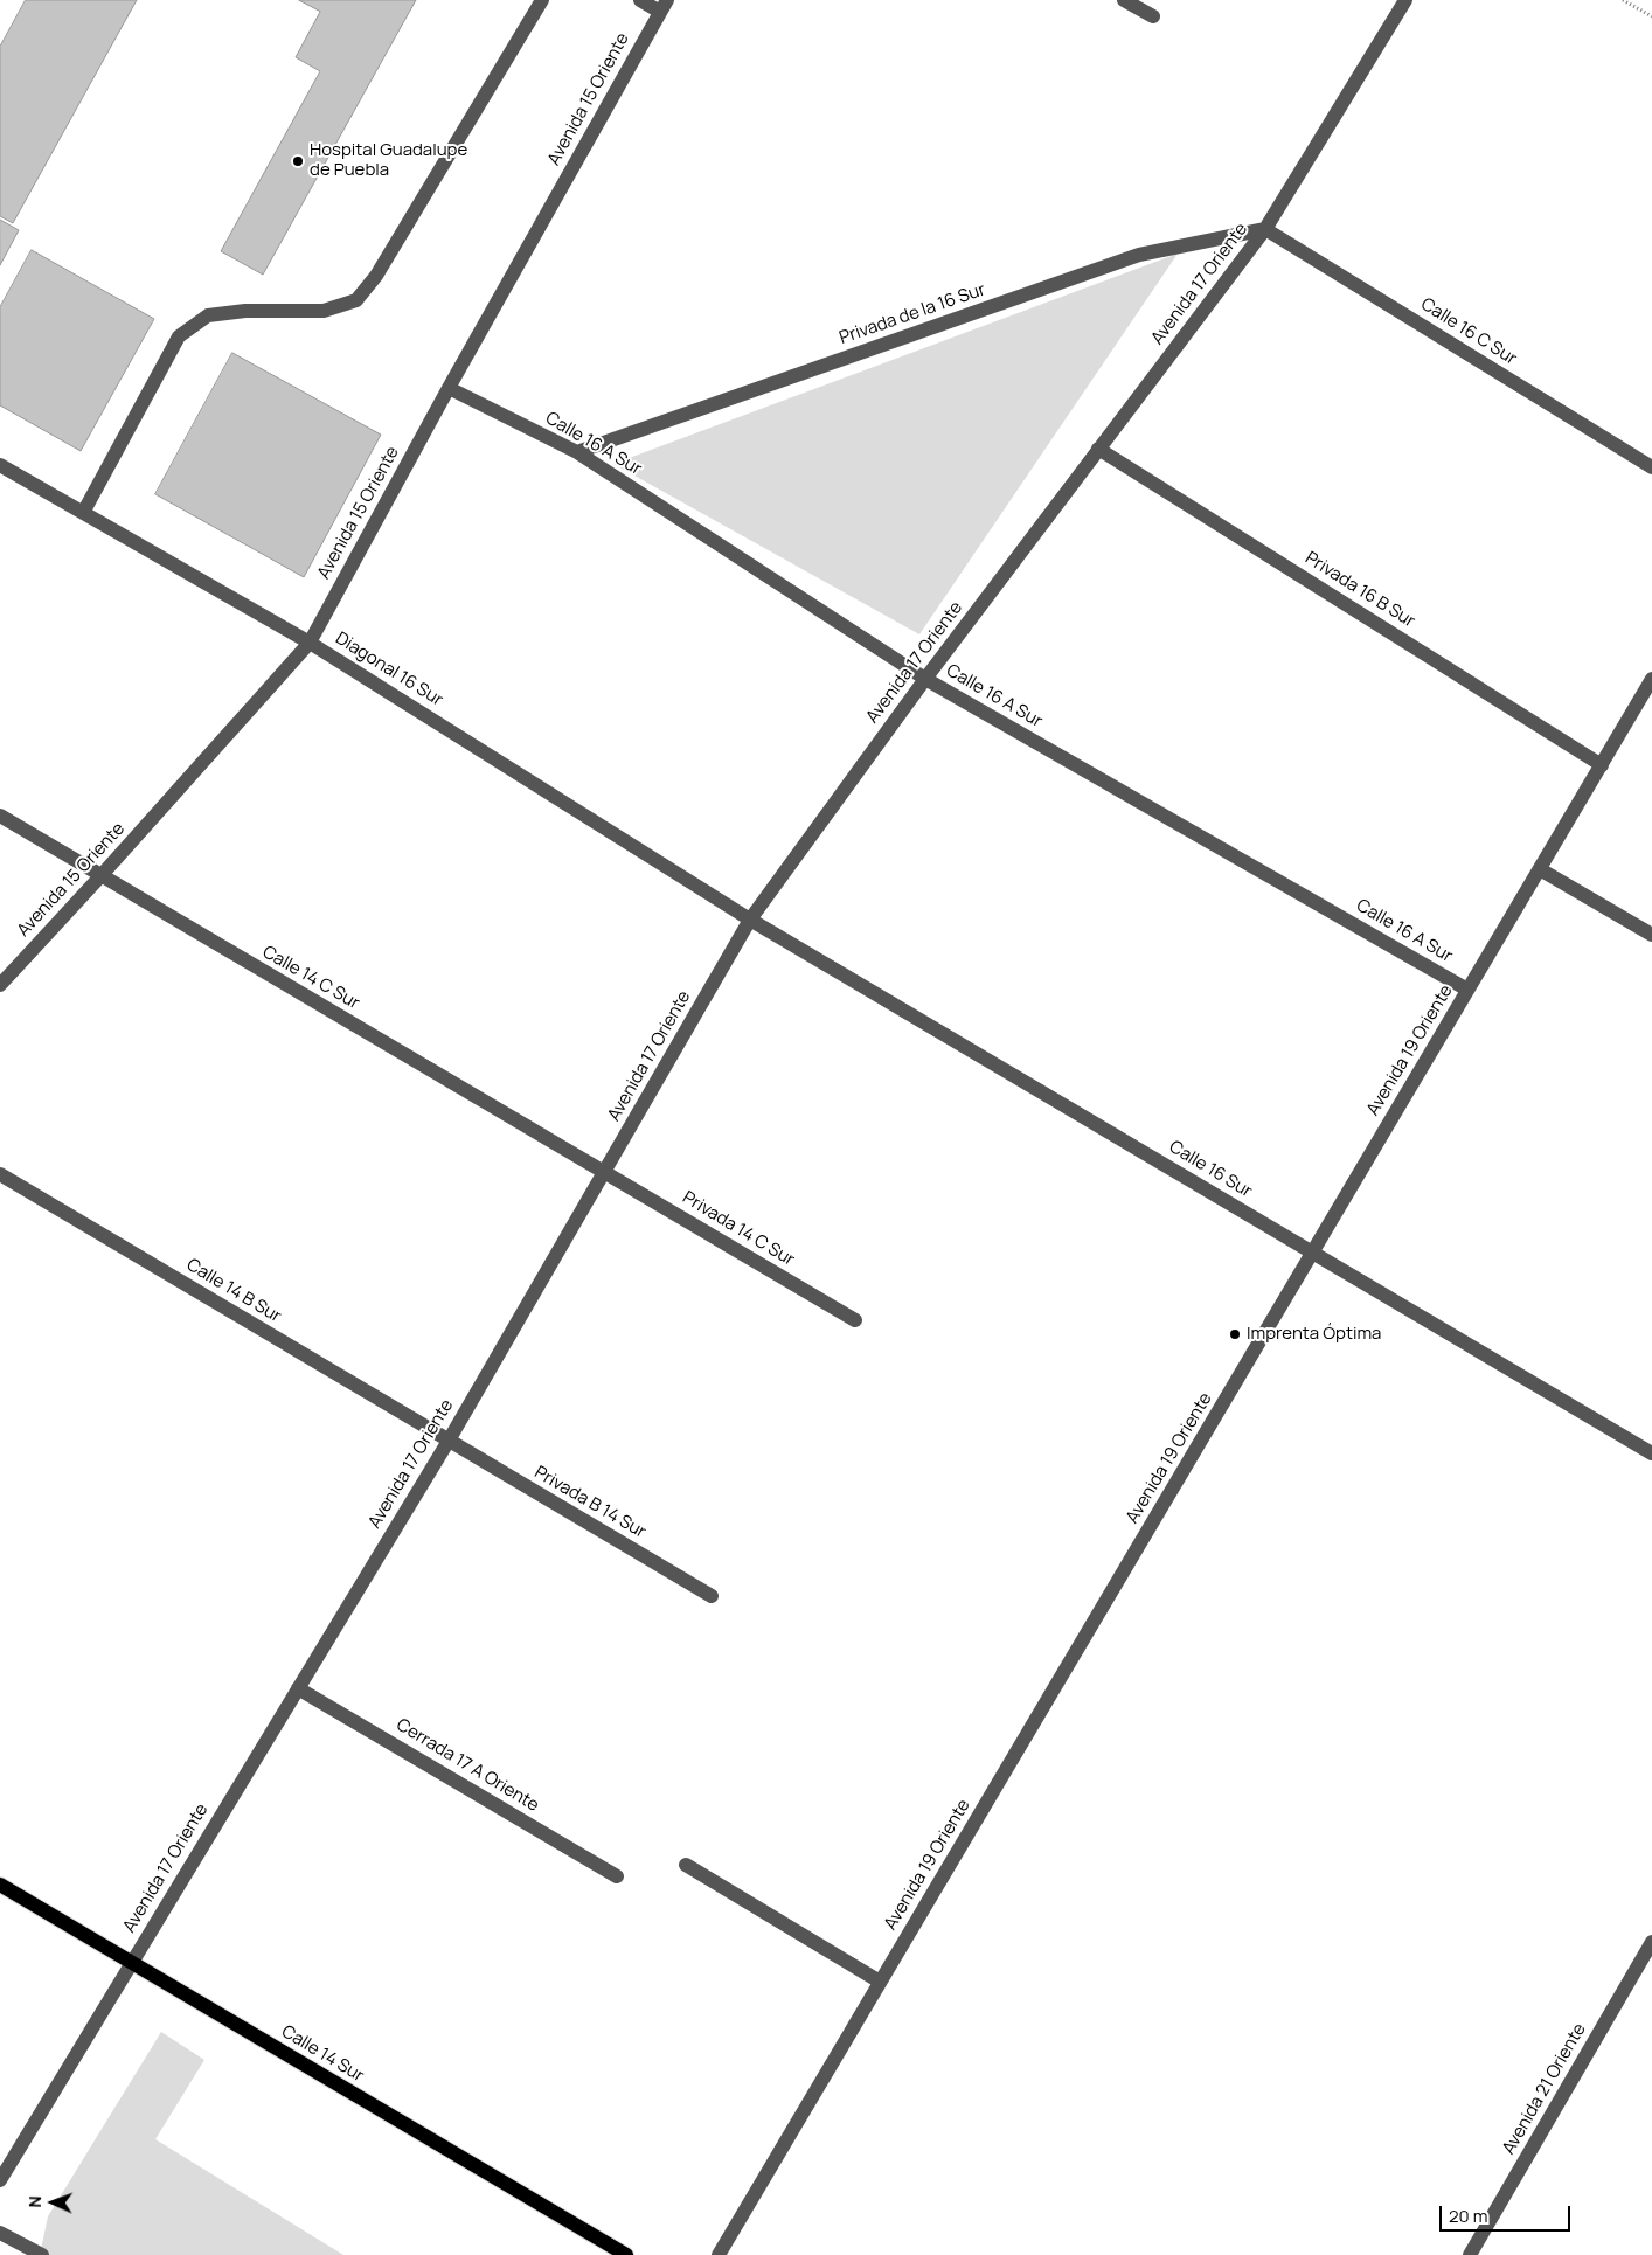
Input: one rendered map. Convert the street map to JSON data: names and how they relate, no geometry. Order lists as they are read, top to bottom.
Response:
{
  "streets": {
    "main road": ["Calle 14 Sur"],
    "street": [
      "Avenida 15 Oriente",
      "Avenida 17 Oriente",
      "Privada de la 16 Sur",
      "Calle 16 C Sur",
      "Calle 16 A Sur",
      "Privada 16 B Sur",
      "Diagonal 16 Sur",
      "Calle 14 C Sur",
      "Avenida 19 Oriente",
      "Calle 16 Sur",
      "Privada 14 C Sur",
      "Calle 14 B Sur",
      "Privada B 14 Sur",
      "Cerrada 17 A Oriente",
      "Avenida 21 Oriente"
    ]
  },
  "crossings": [
    ["Avenida 15 Oriente", "Calle 16 A Sur"],
    ["Avenida 15 Oriente", "Diagonal 16 Sur"],
    ["Avenida 15 Oriente", "Calle 14 C Sur"],
    ["Avenida 17 Oriente", "Privada de la 16 Sur"],
    ["Avenida 17 Oriente", "Calle 16 C Sur"],
    ["Avenida 17 Oriente", "Calle 16 A Sur"],
    ["Avenida 17 Oriente", "Privada 16 B Sur"],
    ["Avenida 17 Oriente", "Diagonal 16 Sur"],
    ["Avenida 17 Oriente", "Calle 14 C Sur"],
    ["Avenida 17 Oriente", "Calle 16 Sur"],
    ["Avenida 17 Oriente", "Privada 14 C Sur"],
    ["Avenida 17 Oriente", "Calle 14 B Sur"],
    ["Avenida 17 Oriente", "Privada B 14 Sur"],
    ["Avenida 17 Oriente", "Cerrada 17 A Oriente"],
    ["Avenida 17 Oriente", "Calle 14 Sur"],
    ["Privada de la 16 Sur", "Calle 16 C Sur"],
    ["Privada de la 16 Sur", "Calle 16 A Sur"],
    ["Calle 16 A Sur", "Avenida 19 Oriente"],
    ["Privada 16 B Sur", "Avenida 19 Oriente"],
    ["Diagonal 16 Sur", "Calle 16 Sur"],
    ["Calle 14 C Sur", "Privada 14 C Sur"],
    ["Avenida 19 Oriente", "Calle 16 Sur"],
    ["Calle 14 B Sur", "Privada B 14 Sur"]
  ],
  "places": ["Hospital Guadalupe de Puebla", "Imprenta Óptima"],
  "scale_bar": "20 m",
  "north": "left"
}
